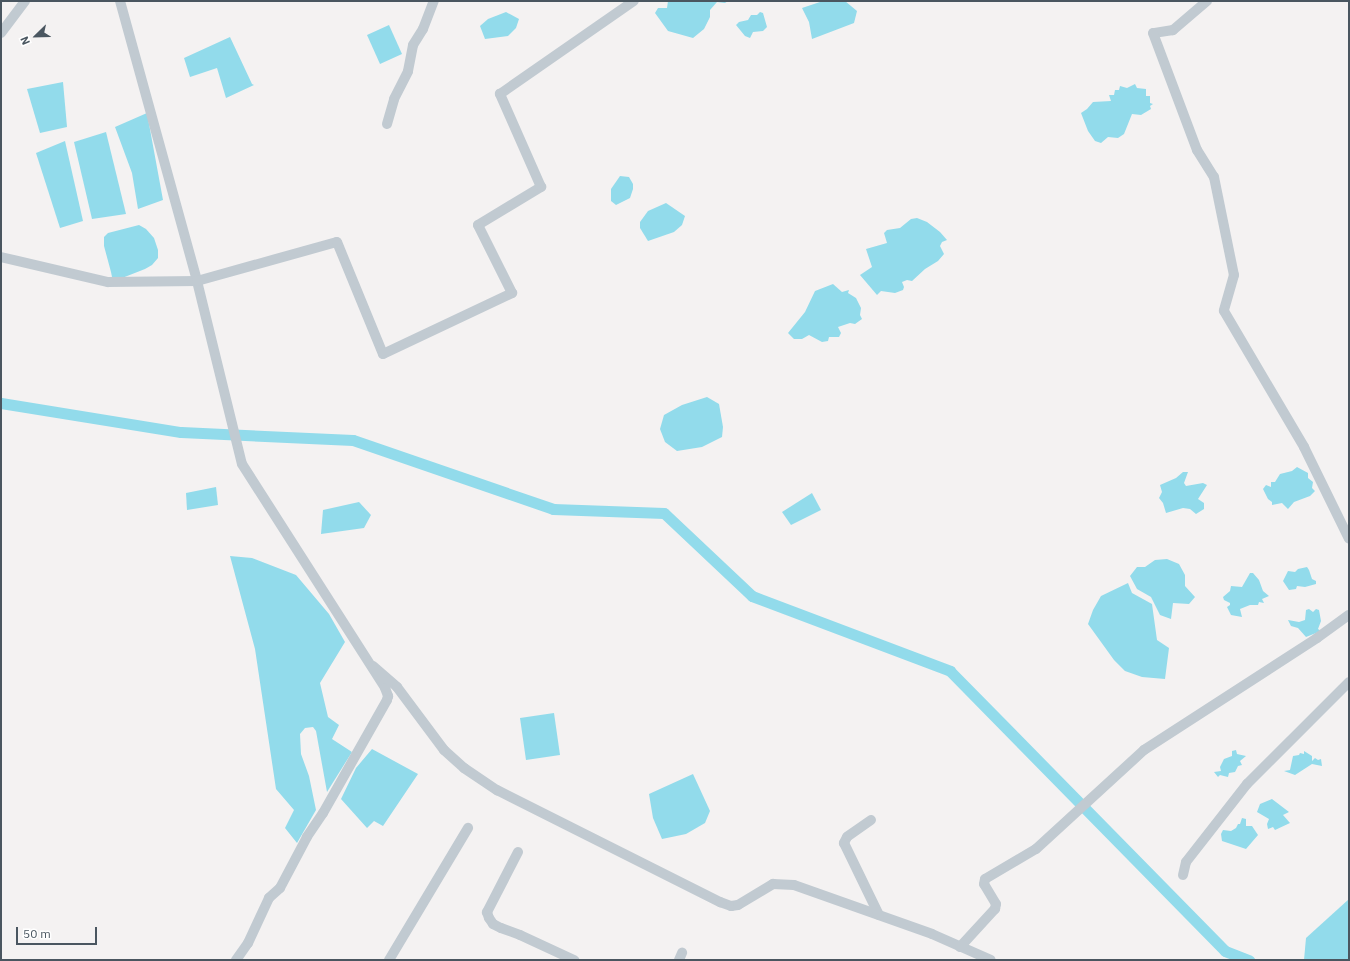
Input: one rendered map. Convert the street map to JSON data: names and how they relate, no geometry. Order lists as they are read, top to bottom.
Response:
{
  "scale_bar": "50 m",
  "north": "bottom left"
}
